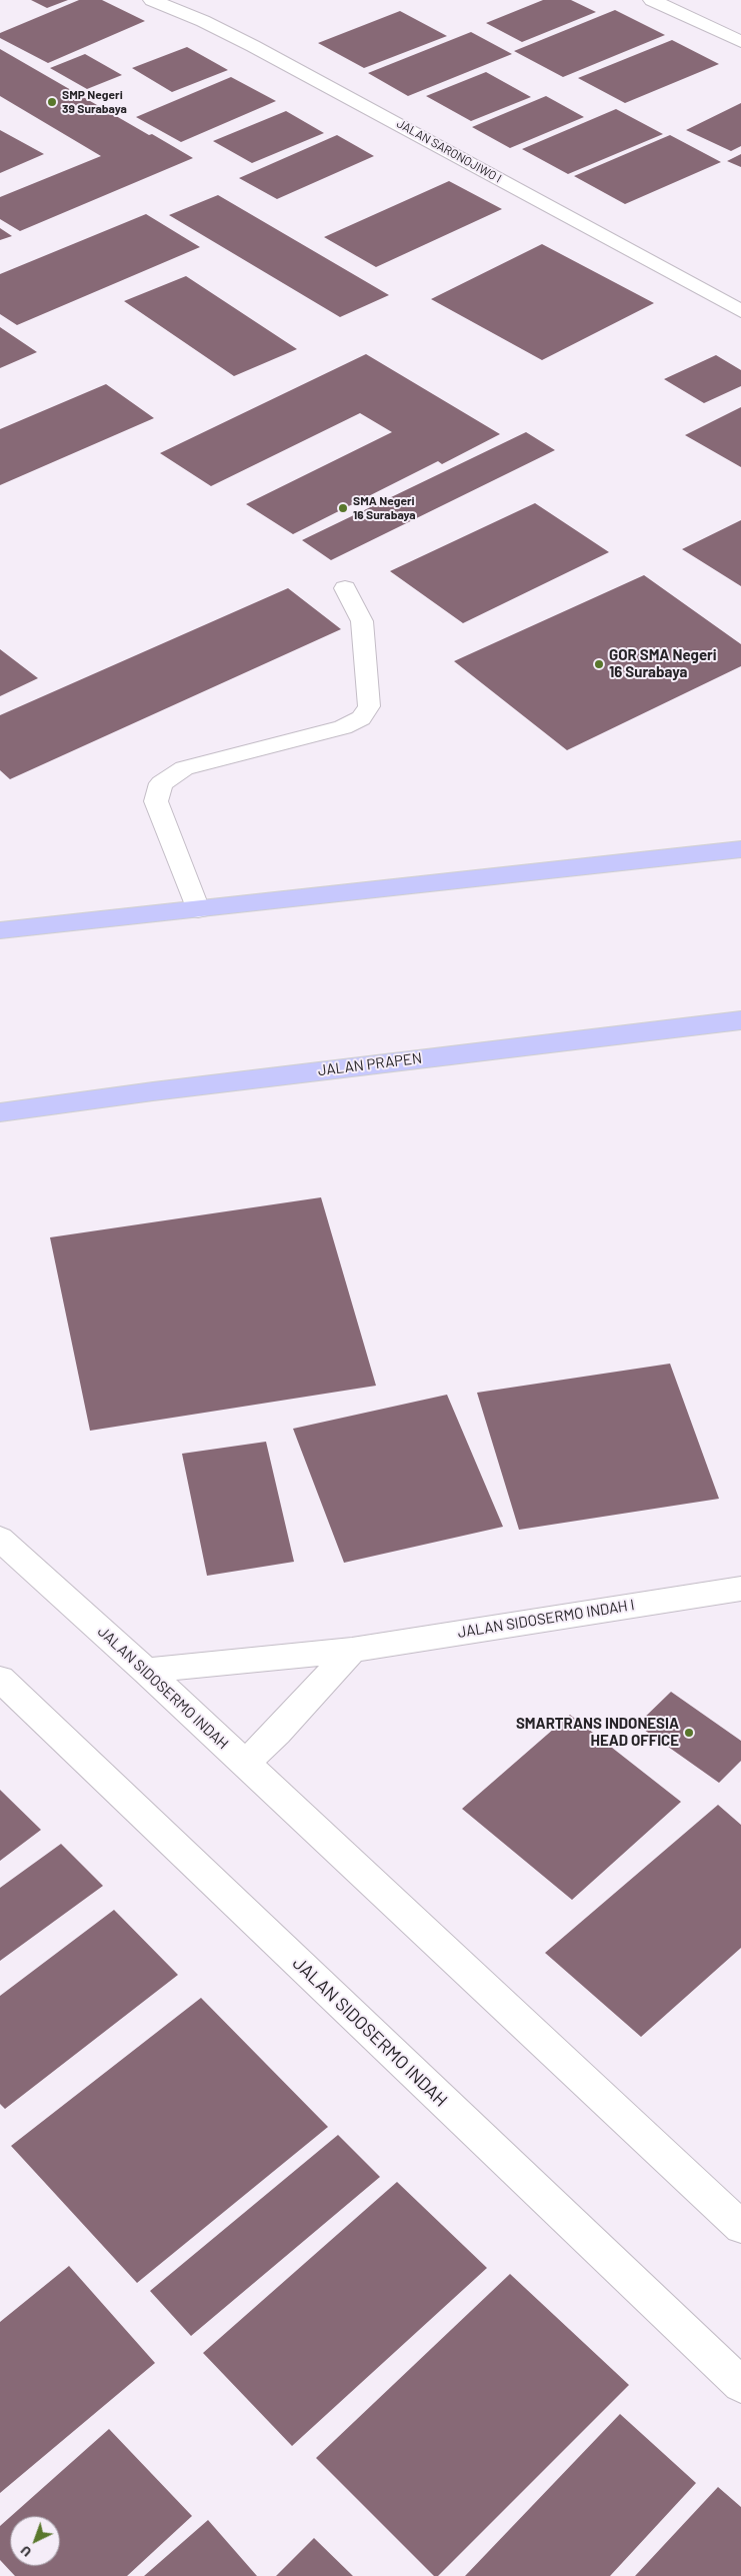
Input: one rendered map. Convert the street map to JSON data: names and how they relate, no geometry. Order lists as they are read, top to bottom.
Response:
{
  "streets": {
    "main road": ["JALAN PRAPEN"],
    "street": ["JALAN SARONOJIWO I", "JALAN SIDOSERMO INDAH I", "JALAN SIDOSERMO INDAH"]
  },
  "crossings": [
    ["JALAN SIDOSERMO INDAH I", "JALAN SIDOSERMO INDAH"]
  ],
  "places": [
    "SMP Negeri 39 Surabaya",
    "SMA Negeri 16 Surabaya",
    "GOR SMA Negeri 16 Surabaya",
    "SMARTRANS INDONESIA HEAD OFFICE"
  ],
  "north": "bottom left"
}
